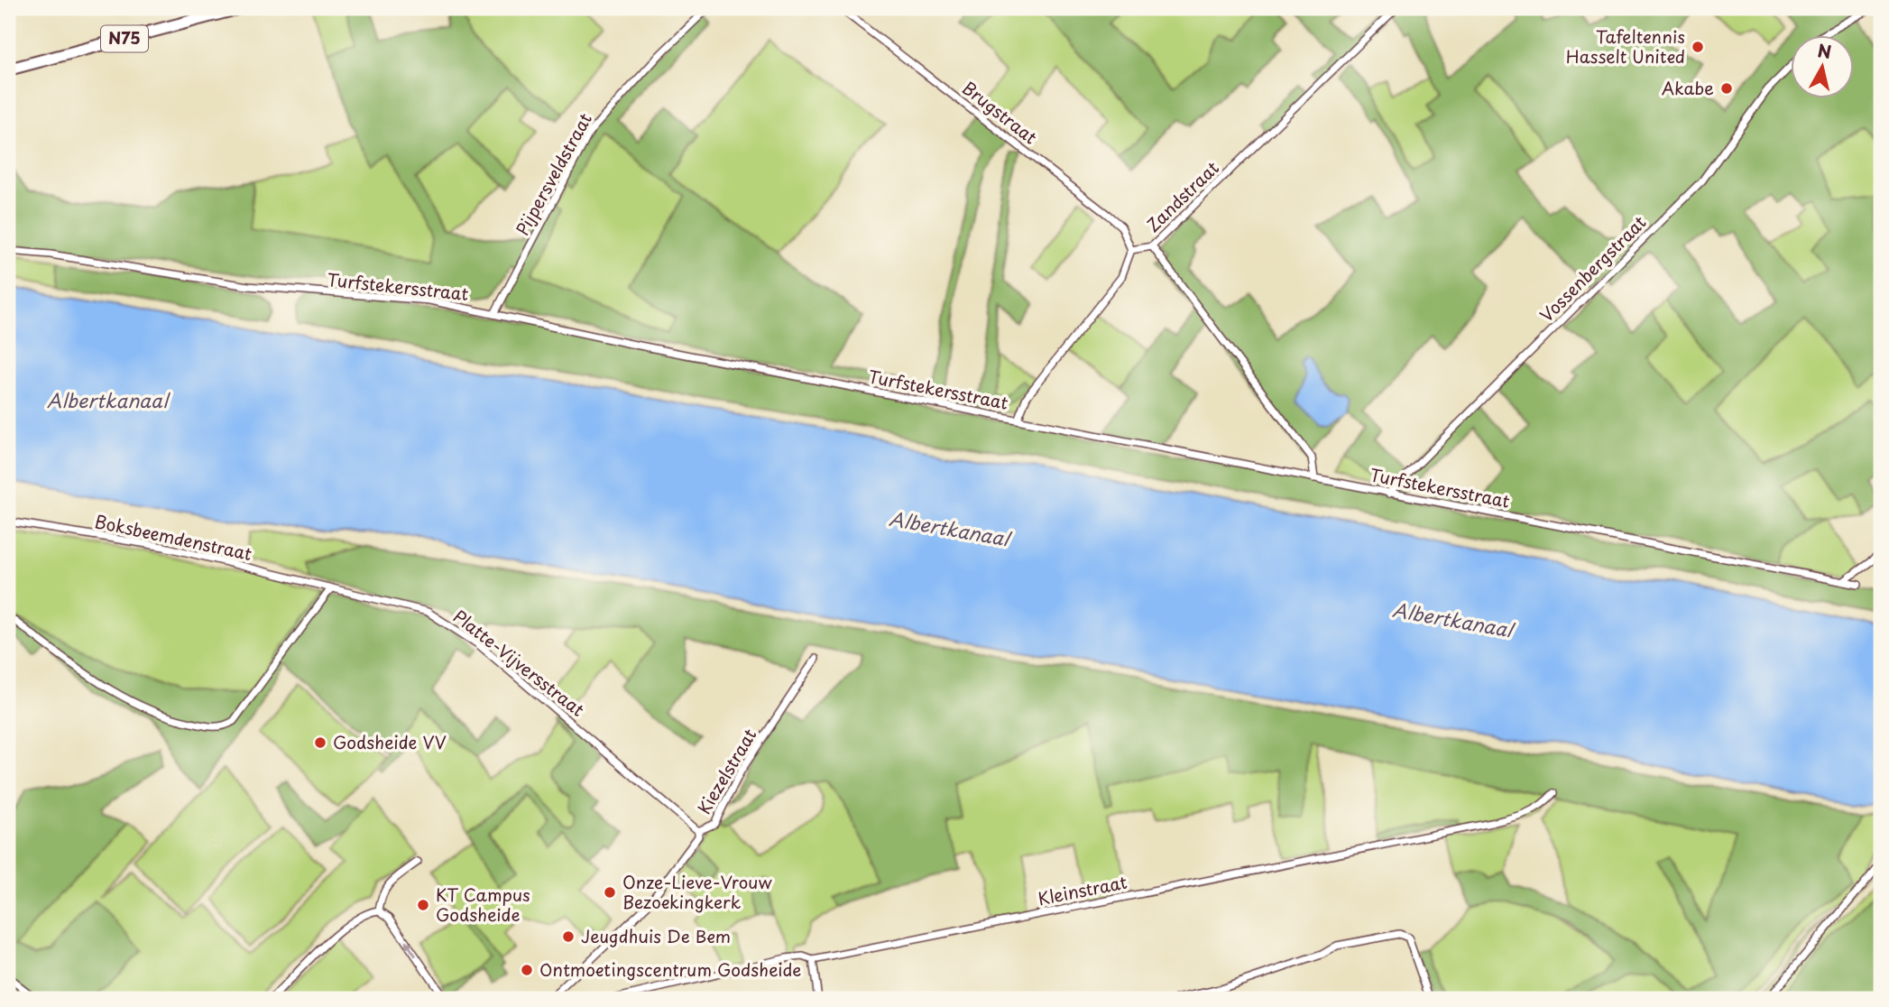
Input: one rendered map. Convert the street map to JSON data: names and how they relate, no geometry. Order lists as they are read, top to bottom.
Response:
{
  "streets": {
    "main road": ["N75"],
    "street": [
      "Brugstraat",
      "Pijpersveldstraat",
      "Zandstraat",
      "Vossenbergstraat",
      "Turfstekersstraat",
      "Boksbeemdenstraat",
      "Platte-Vijversstraat",
      "Kiezelstraat",
      "Kleinstraat"
    ]
  },
  "crossings": [
    ["Brugstraat", "Zandstraat"],
    ["Pijpersveldstraat", "Turfstekersstraat"],
    ["Vossenbergstraat", "Turfstekersstraat"],
    ["Boksbeemdenstraat", "Platte-Vijversstraat"],
    ["Platte-Vijversstraat", "Kiezelstraat"]
  ],
  "water": ["Albertkanaal"],
  "places": [
    "Tafeltennis Hasselt United",
    "Akabe",
    "Godsheide VV",
    "Onze-Lieve-Vrouw Bezoekingkerk",
    "KT Campus Godsheide",
    "Jeugdhuis De Bem",
    "Ontmoetingscentrum Godsheide"
  ],
  "north": "top"
}
